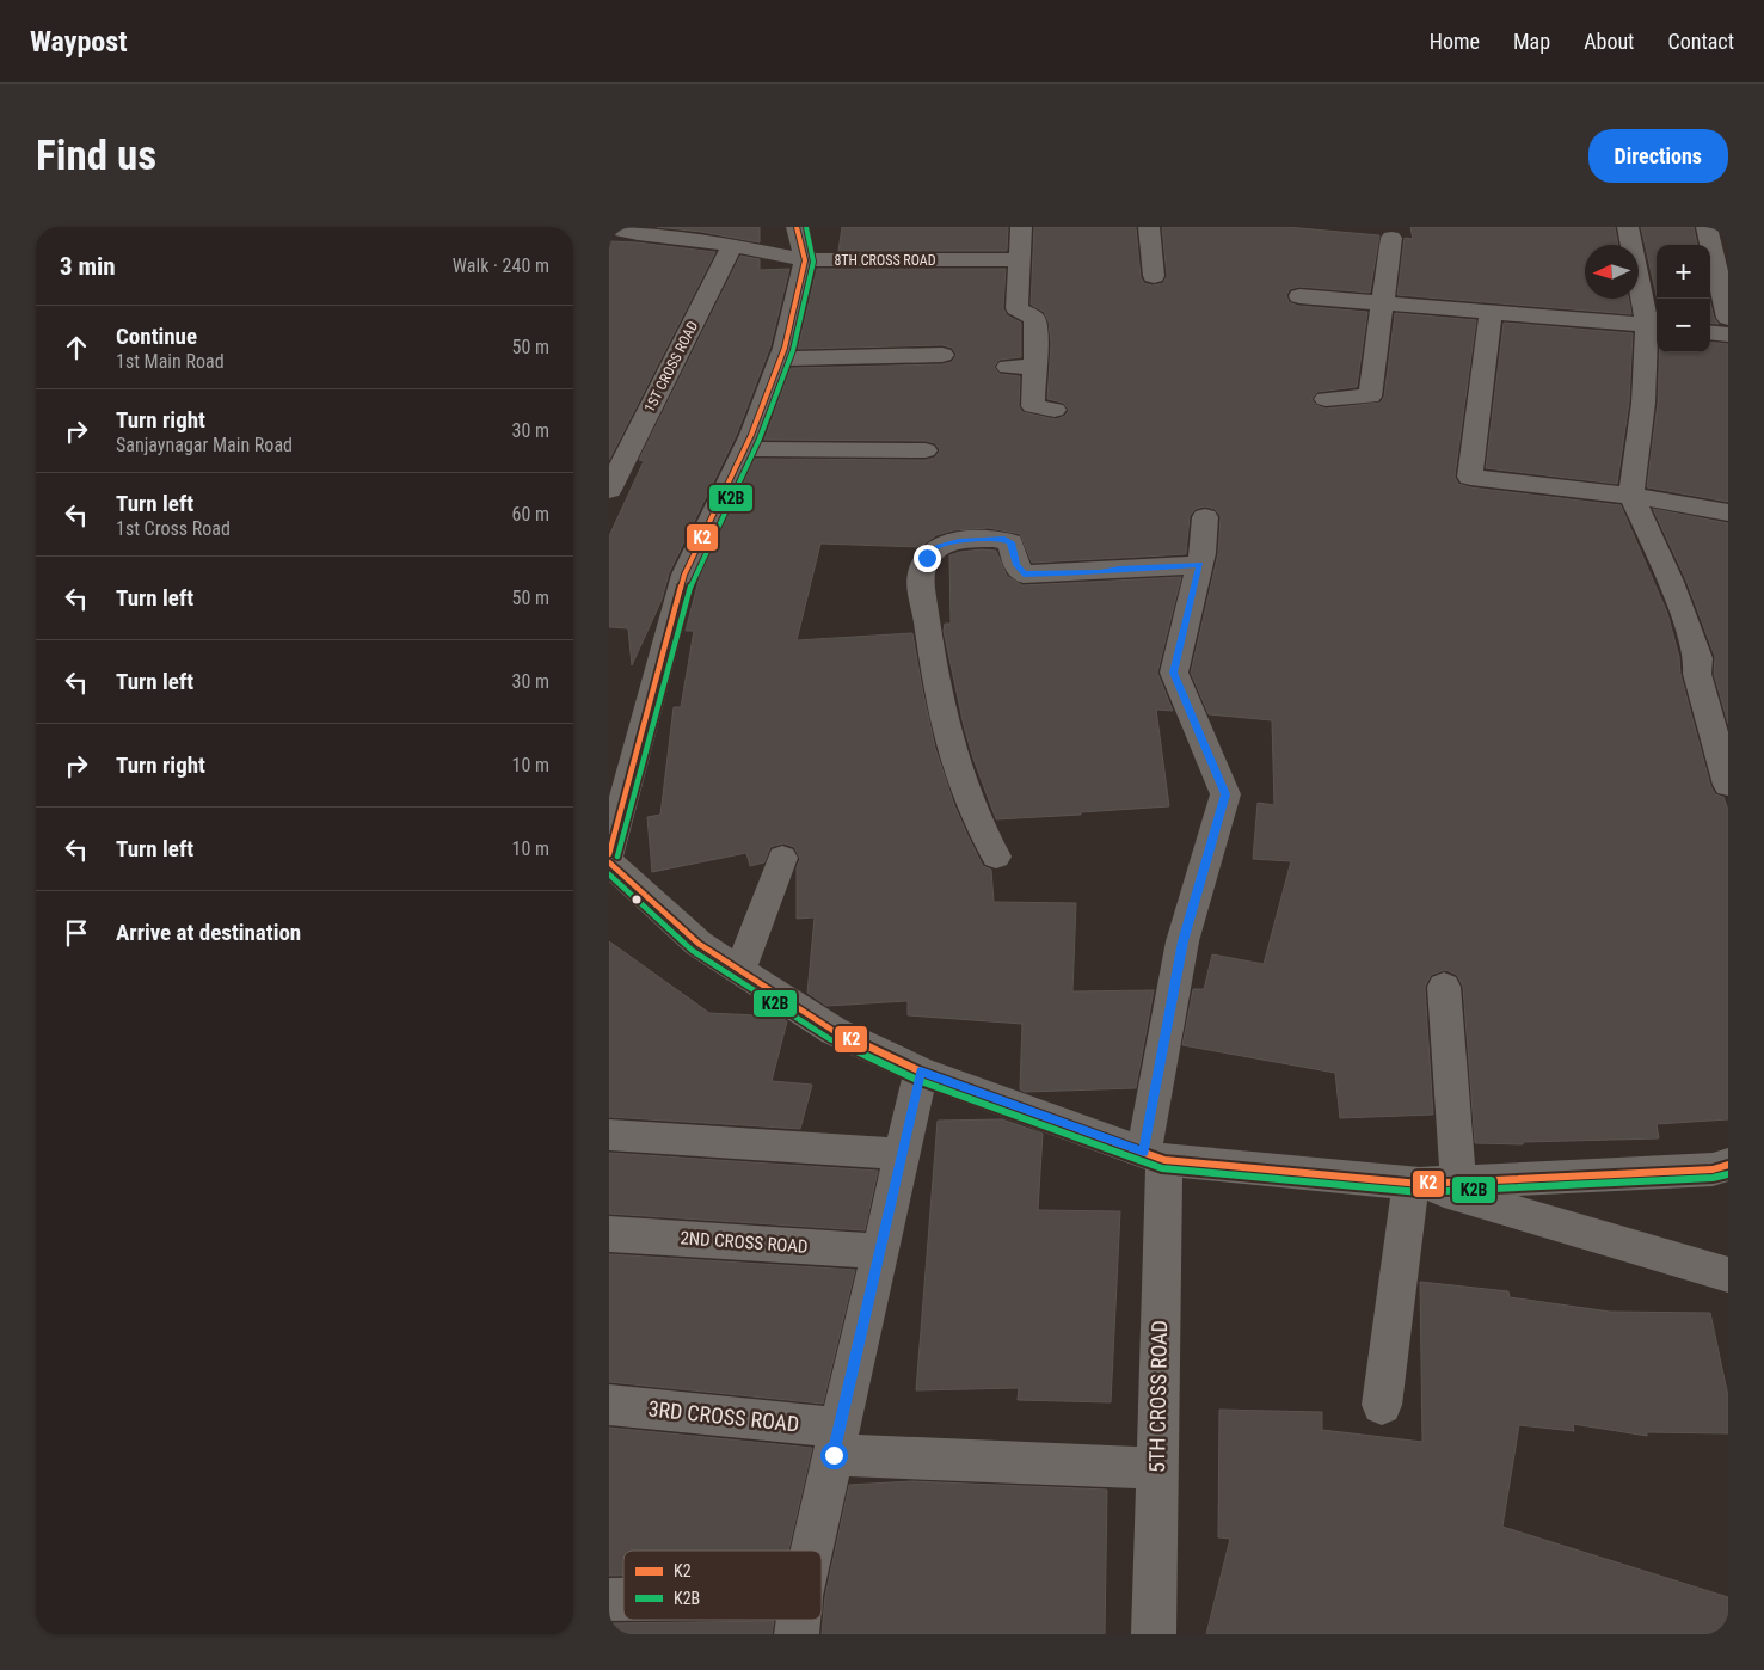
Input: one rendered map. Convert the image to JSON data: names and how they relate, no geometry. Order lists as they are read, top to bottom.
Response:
{
  "streets": {
    "street": [
      "8TH CROSS ROAD",
      "1ST CROSS ROAD",
      "2ND CROSS ROAD",
      "5TH CROSS ROAD",
      "3RD CROSS ROAD"
    ]
  },
  "crossings": [
    ["8TH CROSS ROAD", "1ST CROSS ROAD"],
    ["5TH CROSS ROAD", "3RD CROSS ROAD"]
  ],
  "lines": ["transit line K2", "transit line K2B"],
  "legend": ["K2", "K2B"],
  "north": "left",
  "page": {
    "header": "Waypost",
    "nav": [
      "Home",
      "Map",
      "About",
      "Contact"
    ],
    "buttons": "Directions",
    "title": "Find us",
    "heading": ["3 min", "Walk · 240 m"],
    "map_buttons": ["+", "−"],
    "list": [
      ["Continue", "1st Main Road", "50 m"],
      ["Turn right", "Sanjaynagar Main Road", "30 m"],
      ["Turn left", "1st Cross Road", "60 m"],
      ["Turn left", "50 m"],
      ["Turn left", "30 m"],
      ["Turn right", "10 m"],
      ["Turn left", "10 m"],
      "Arrive at destination"
    ]
  }
}
